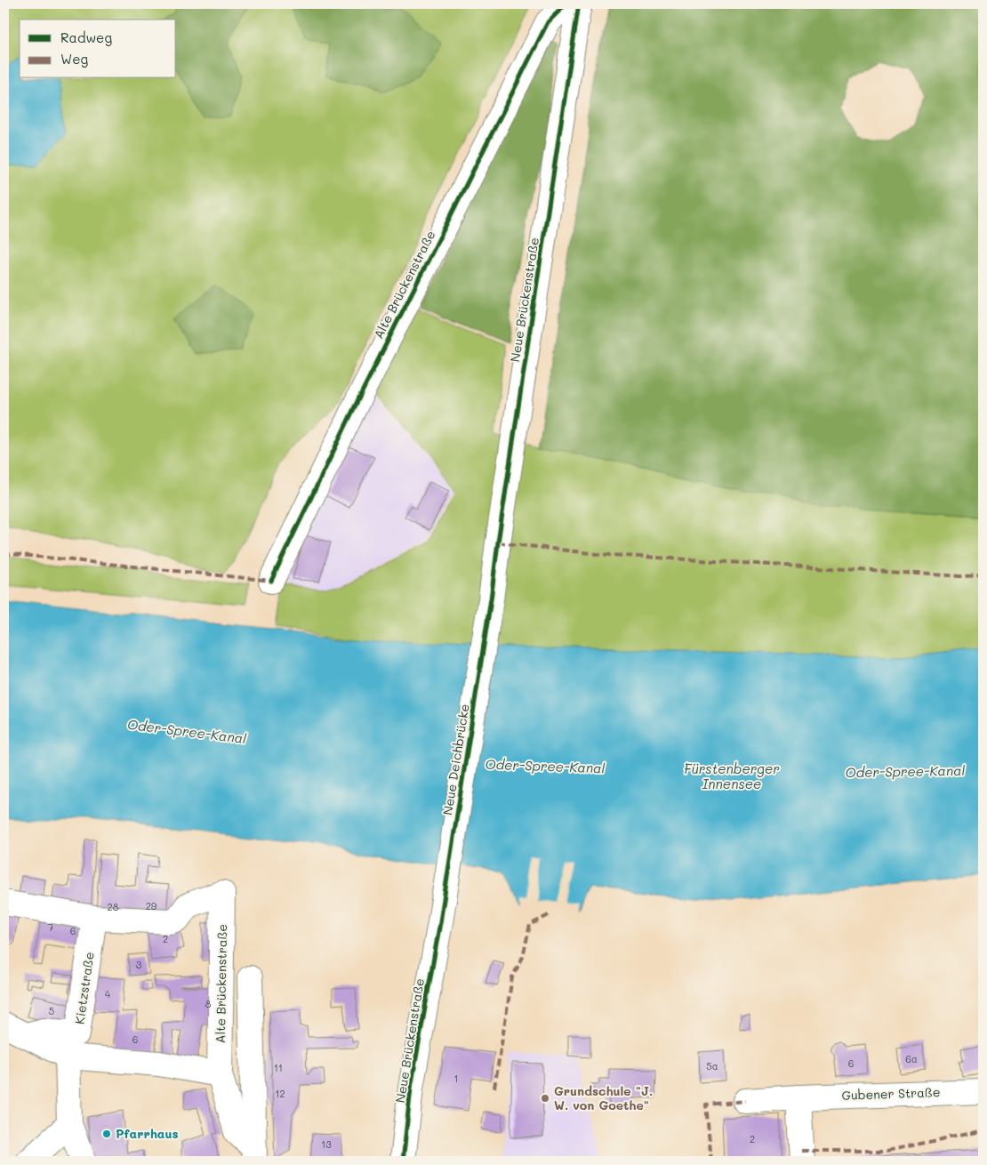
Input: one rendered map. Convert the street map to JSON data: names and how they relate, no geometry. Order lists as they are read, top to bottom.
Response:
{
  "streets": {
    "street": [
      "Alte Brückenstraße",
      "Neue Brückenstraße",
      "Neue Deichbrücke",
      "Kietzstraße",
      "Gubener Straße"
    ]
  },
  "crossings": [
    ["Alte Brückenstraße", "Kietzstraße"],
    ["Neue Brückenstraße", "Neue Deichbrücke"]
  ],
  "water": ["Oder-Spree-Kanal", "Fürstenberger Innensee"],
  "places": ["Grundschule \"J. W. von Goethe\"", "Pfarrhaus"],
  "house_numbers": [
    "29",
    "28",
    "7",
    "6",
    "2",
    "3",
    "4",
    "8",
    "5",
    "6",
    "6a",
    "6",
    "5a",
    "11",
    "1",
    "12",
    "2",
    "13"
  ],
  "legend": ["Radweg", "Weg"]
}
